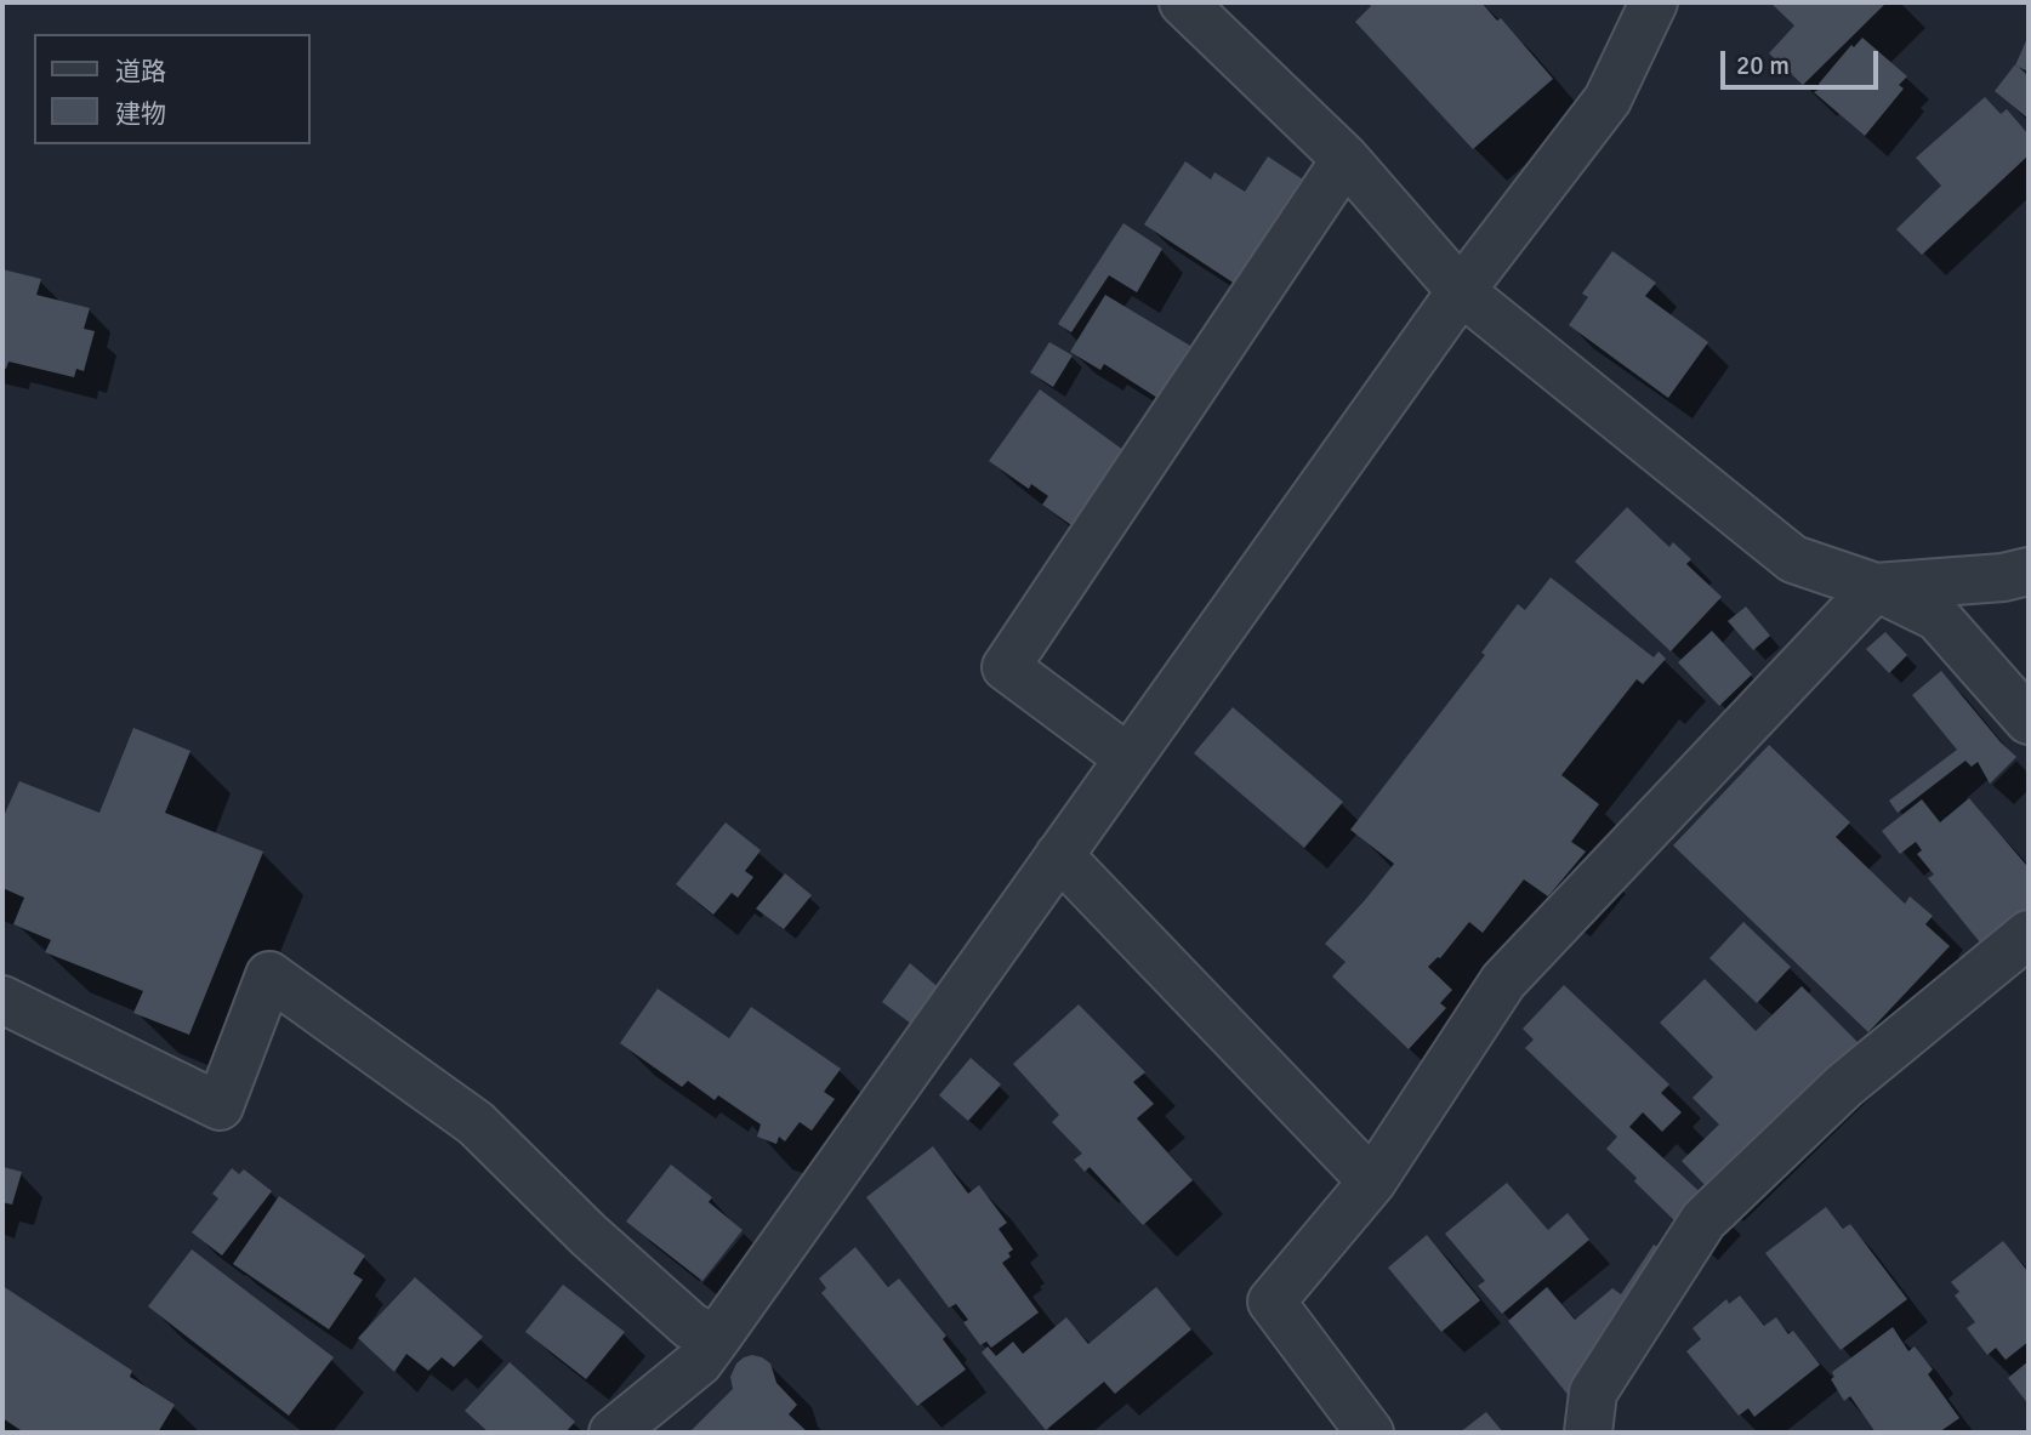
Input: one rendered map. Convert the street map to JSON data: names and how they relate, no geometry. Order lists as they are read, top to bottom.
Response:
{
  "legend": ["道路", "建物"],
  "scale_bar": "20 m"
}
